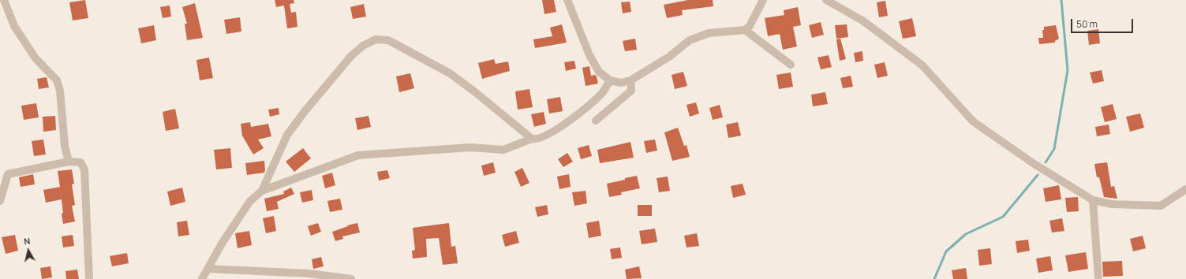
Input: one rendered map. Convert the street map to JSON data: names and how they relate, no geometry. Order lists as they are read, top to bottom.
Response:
{
  "scale_bar": "50 m",
  "north": "top"
}
